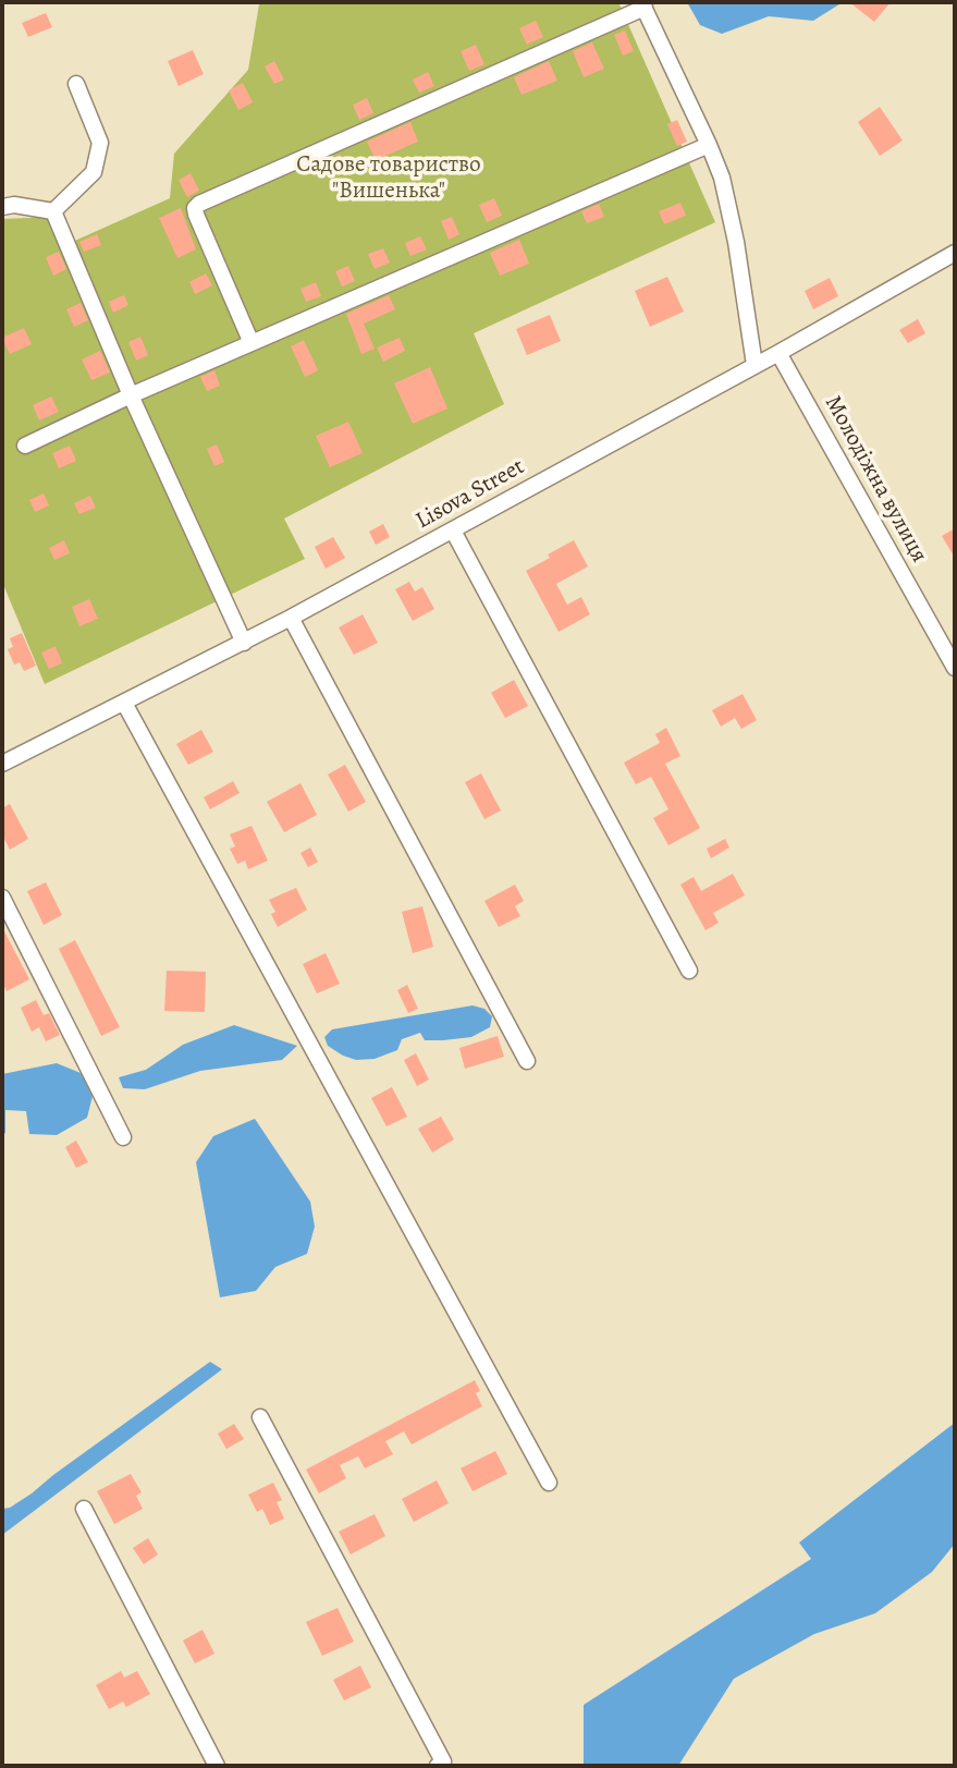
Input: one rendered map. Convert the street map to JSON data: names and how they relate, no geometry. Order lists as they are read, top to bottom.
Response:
{
  "streets": {
    "street": ["Молодіжна вулиця", "Lisova Street"]
  },
  "crossings": [
    ["Молодіжна вулиця", "Lisova Street"]
  ],
  "parks": ["Садове товариство \"Вишенька\""]
}
